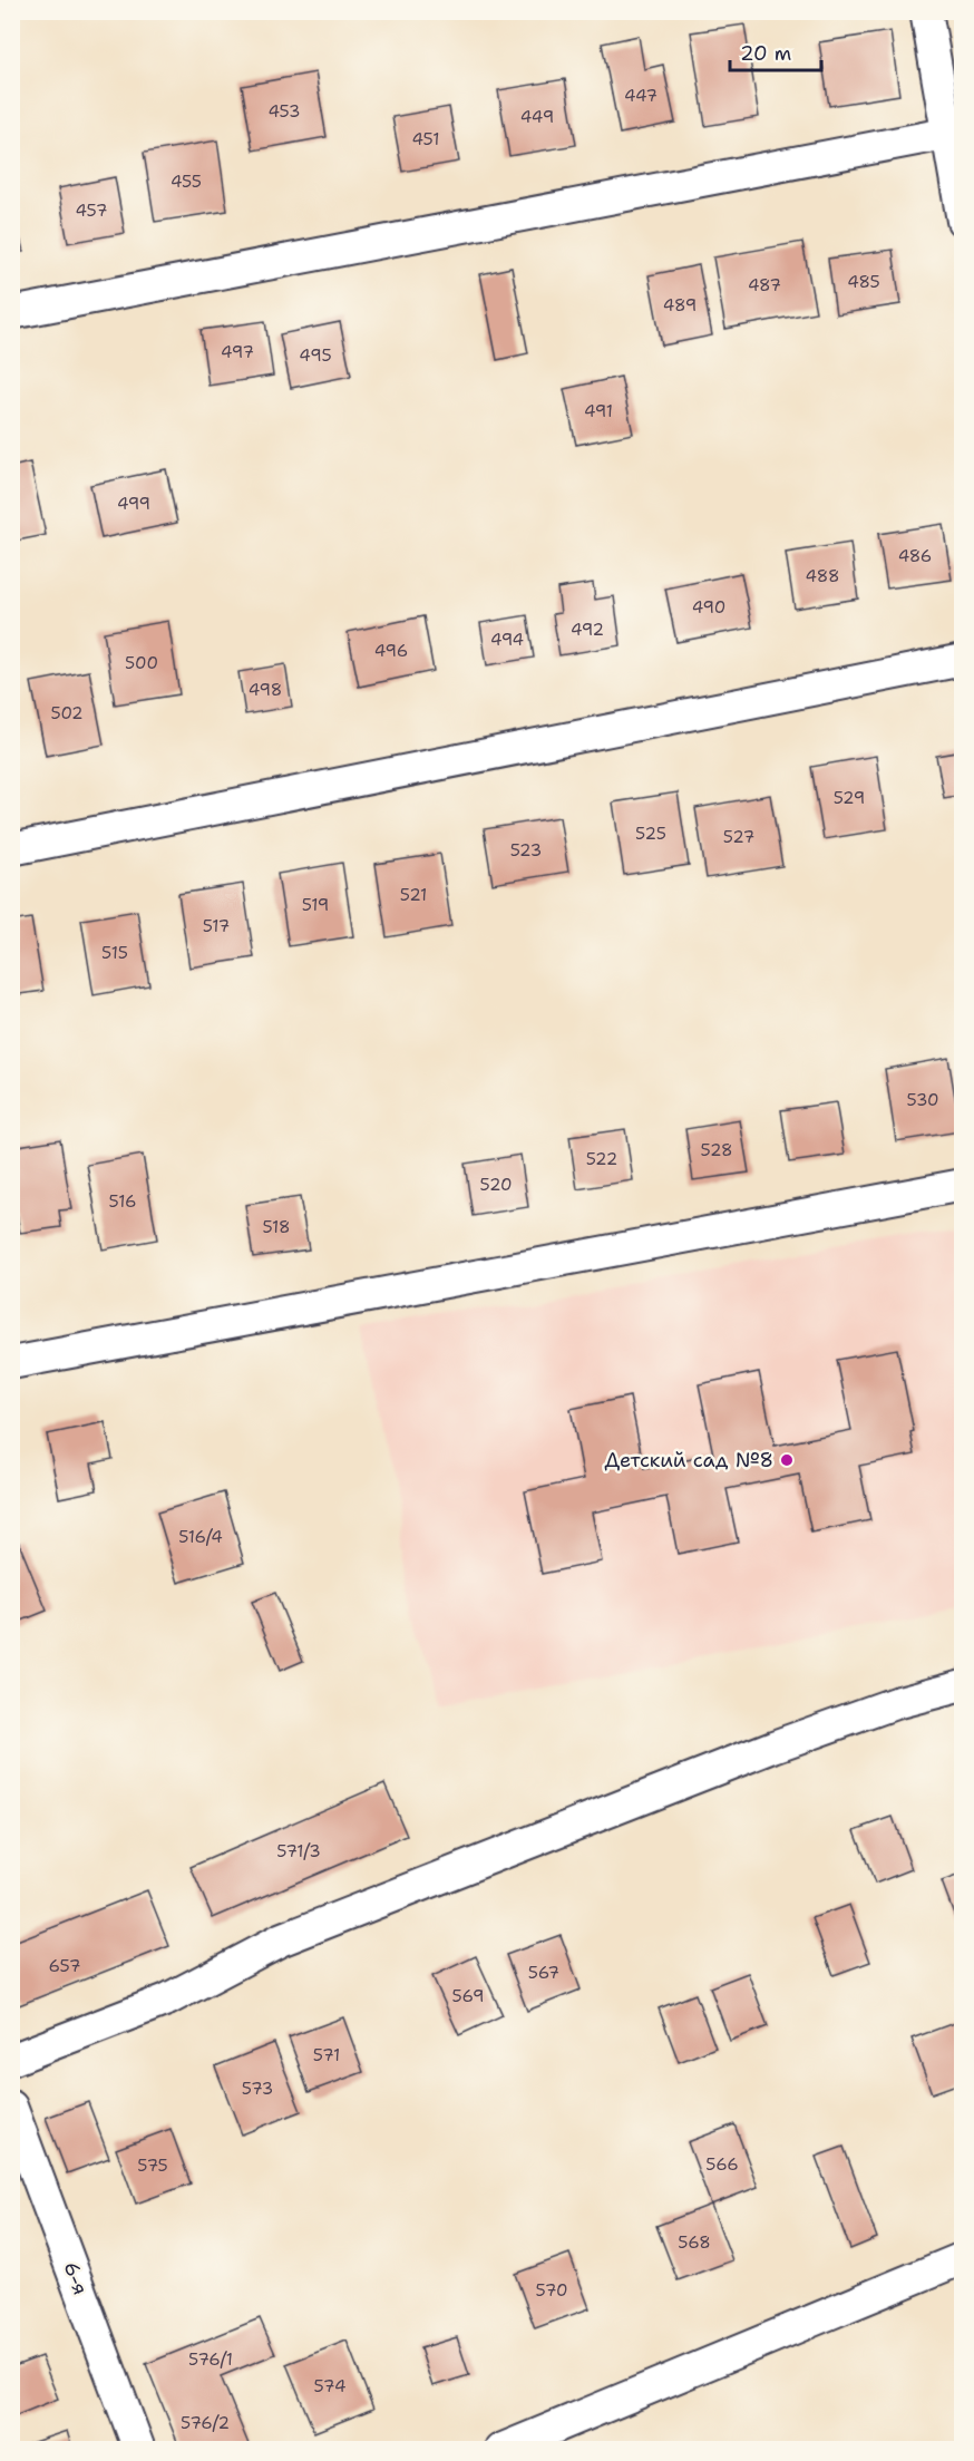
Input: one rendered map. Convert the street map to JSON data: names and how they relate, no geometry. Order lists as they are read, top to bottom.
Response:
{
  "streets": {
    "street": ["6-я"]
  },
  "places": ["Детский сад №8"],
  "house_numbers": [
    "447",
    "453",
    "449",
    "451",
    "455",
    "457",
    "485",
    "487",
    "489",
    "497",
    "495",
    "491",
    "499",
    "486",
    "488",
    "490",
    "492",
    "494",
    "496",
    "500",
    "498",
    "502",
    "529",
    "525",
    "527",
    "523",
    "521",
    "519",
    "517",
    "515",
    "530",
    "528",
    "522",
    "520",
    "516",
    "518",
    "516/4",
    "571/3",
    "657",
    "567",
    "569",
    "571",
    "573",
    "566",
    "575",
    "568",
    "570",
    "576/1",
    "574",
    "576/2"
  ],
  "scale_bar": "20 m"
}
